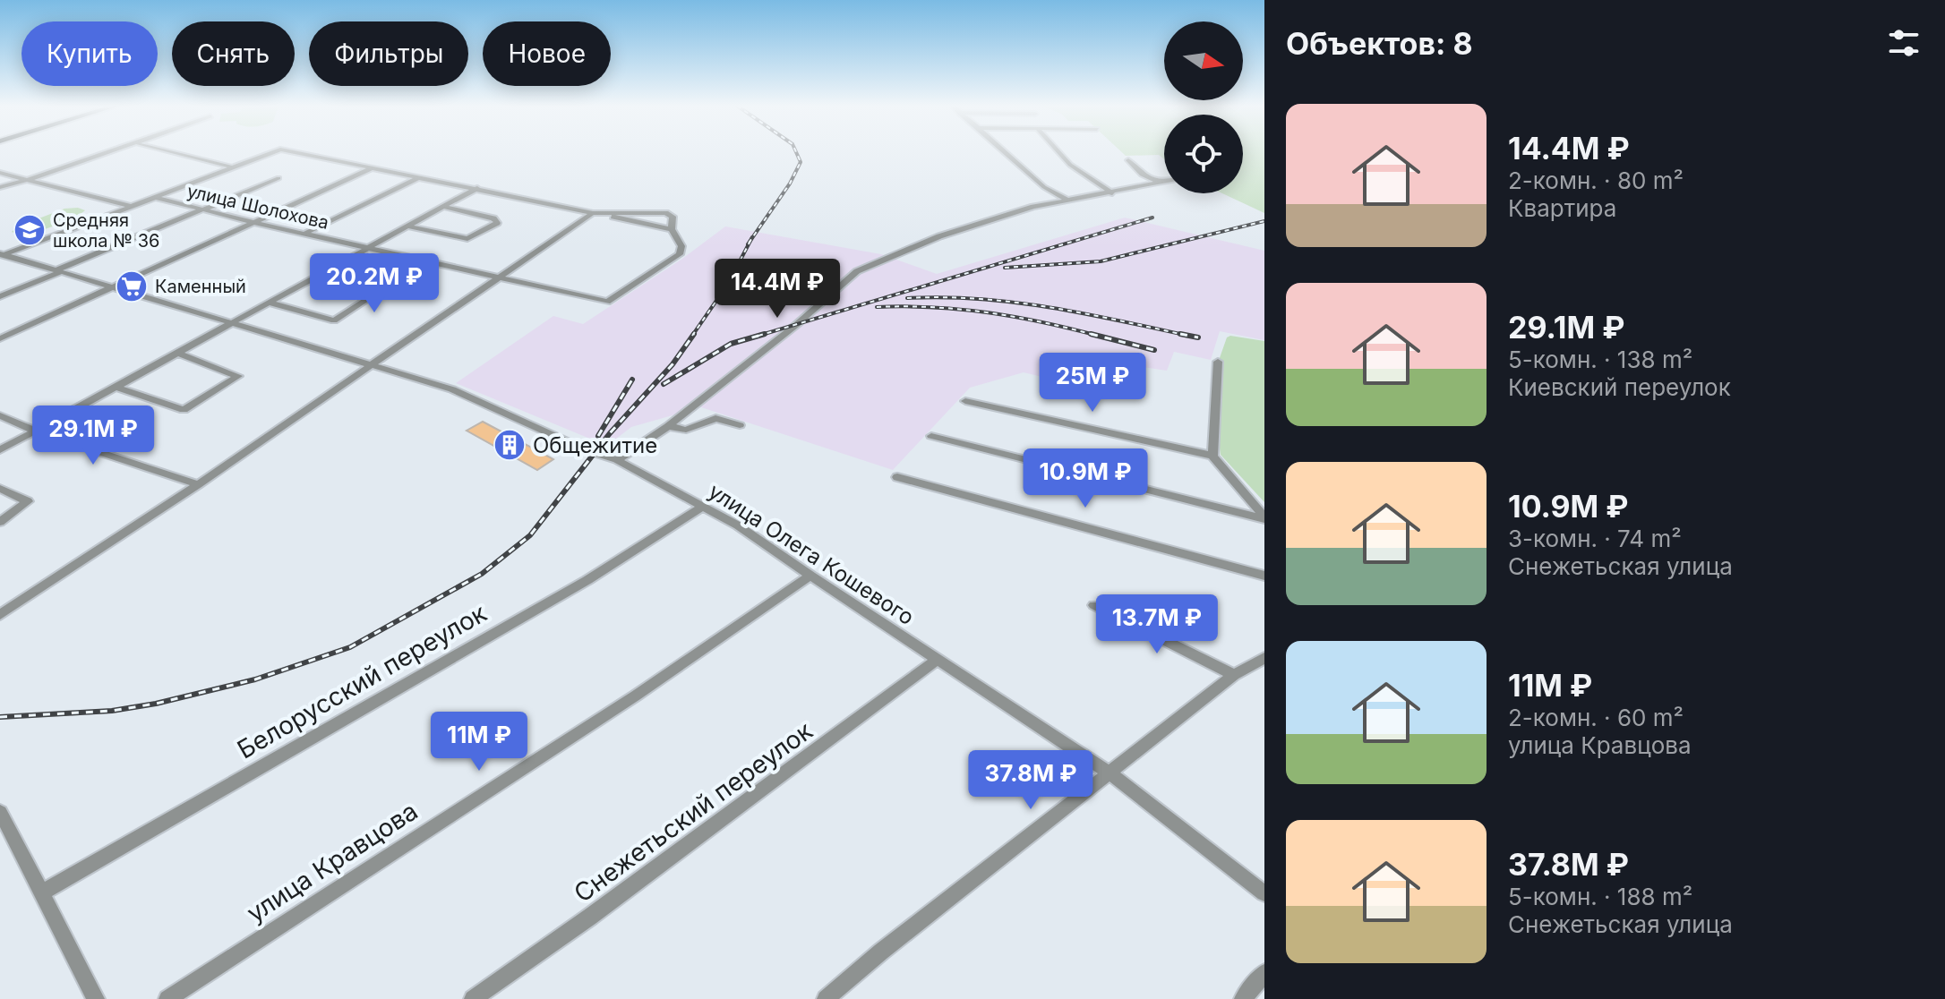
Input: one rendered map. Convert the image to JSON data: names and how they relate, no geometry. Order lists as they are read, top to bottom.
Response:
{
  "streets": {
    "street": [
      "улица Шолохова",
      "улица Олега Кошевого",
      "Белорусский переулок",
      "Снежетьский переулок",
      "улица Кравцова"
    ]
  },
  "crossings": [
    ["улица Олега Кошевого", "Белорусский переулок"],
    ["улица Олега Кошевого", "Снежетьский переулок"],
    ["улица Олега Кошевого", "улица Кравцова"]
  ],
  "places": {
    "school or university": ["Средняя школа № 36"],
    "supermarket": ["Каменный"],
    "building": ["Общежитие"]
  },
  "north": "right",
  "page": {
    "heading": "Объектов: 8",
    "chip": [
      "Купить",
      "Снять",
      "Фильтры",
      "Новое"
    ],
    "list": [
      {
        "name": "14.4M ₽",
        "note": "2-комн. · 80 m² · Квартира"
      },
      {
        "name": "29.1M ₽",
        "note": "5-комн. · 138 m² · Киевский переулок"
      },
      {
        "name": "10.9M ₽",
        "note": "3-комн. · 74 m² · Снежетьская улица"
      },
      {
        "name": "11M ₽",
        "note": "2-комн. · 60 m² · улица Кравцова"
      },
      {
        "name": "37.8M ₽",
        "note": "5-комн. · 188 m² · Снежетьская улица"
      }
    ],
    "price": [
      "20.2M ₽",
      "14.4M ₽",
      "25M ₽",
      "29.1M ₽",
      "10.9M ₽",
      "13.7M ₽",
      "11M ₽",
      "37.8M ₽"
    ]
  }
}
